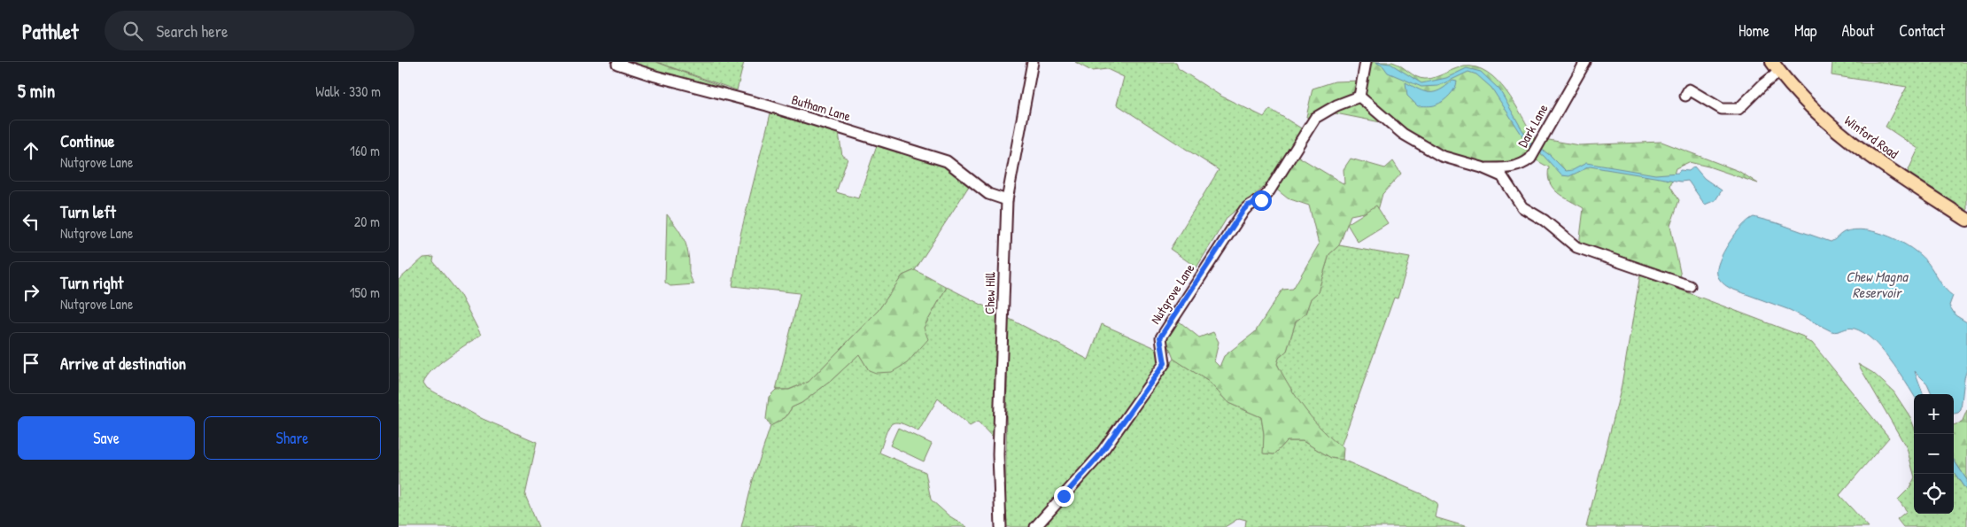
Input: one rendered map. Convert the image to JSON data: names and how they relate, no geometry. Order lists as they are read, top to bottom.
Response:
{
  "streets": {
    "main road": ["Winford Road"],
    "street": [
      "Butham Lane",
      "Dark Lane",
      "Chew Hill",
      "Nutgrove Lane"
    ]
  },
  "crossings": [
    ["Butham Lane", "Chew Hill"]
  ],
  "water": ["Chew Magna Reservoir"],
  "page": {
    "header": "Pathlet",
    "search": "Search here",
    "nav": [
      "Home",
      "Map",
      "About",
      "Contact"
    ],
    "heading": ["5 min", "Walk · 330 m"],
    "list": [
      ["Continue", "Nutgrove Lane", "160 m"],
      ["Turn left", "Nutgrove Lane", "20 m"],
      ["Turn right", "Nutgrove Lane", "150 m"],
      "Arrive at destination"
    ],
    "map_buttons": ["+", "−"],
    "buttons": ["Save", "Share"]
  }
}
